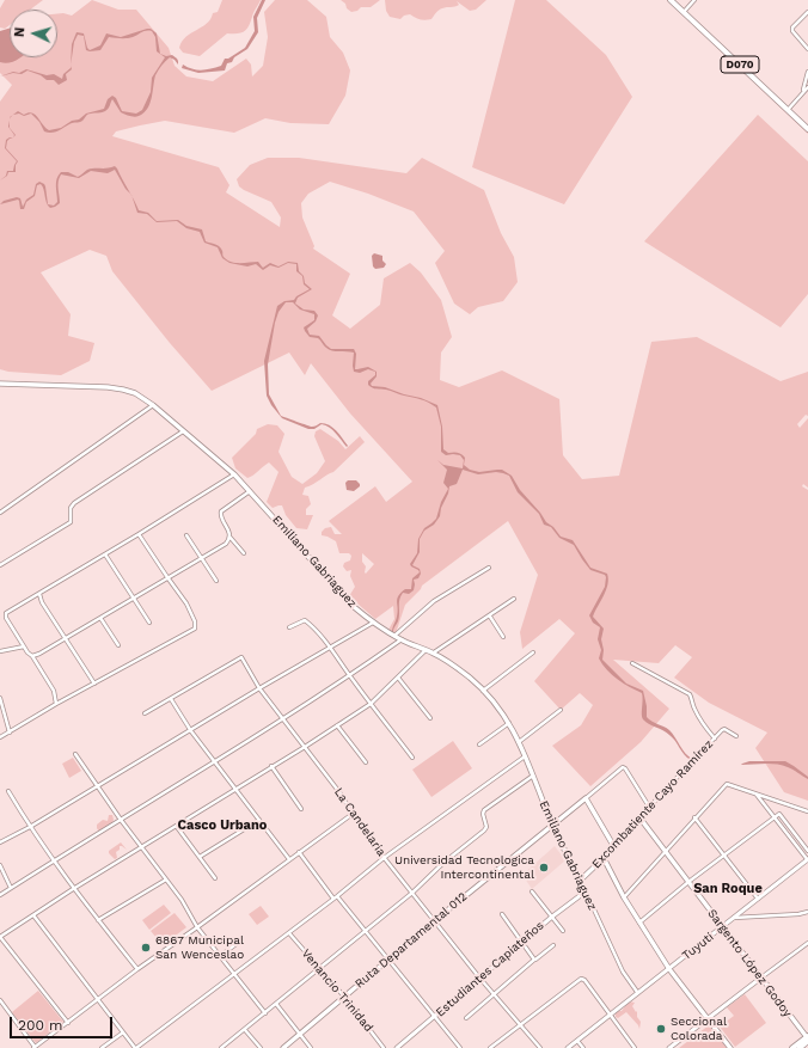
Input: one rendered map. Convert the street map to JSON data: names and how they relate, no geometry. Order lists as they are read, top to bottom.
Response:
{
  "streets": {
    "main road": [
      "D070",
      "Emiliano Gabriaguez",
      "Excombatiente Cayo Ramírez",
      "Ruta Departamental 012",
      "Sargento López Godoy"
    ],
    "street": [
      "La Candelaria",
      "Tuyuti",
      "Estudiantes Capiateños",
      "Venancio Trinidad"
    ]
  },
  "crossings": [
    ["Emiliano Gabriaguez", "Excombatiente Cayo Ramírez"],
    ["Emiliano Gabriaguez", "Ruta Departamental 012"],
    ["Emiliano Gabriaguez", "Tuyuti"],
    ["Emiliano Gabriaguez", "Estudiantes Capiateños"],
    ["Excombatiente Cayo Ramírez", "Sargento López Godoy"],
    ["La Candelaria", "Ruta Departamental 012"],
    ["La Candelaria", "Estudiantes Capiateños"],
    ["Ruta Departamental 012", "Venancio Trinidad"],
    ["Tuyuti", "Sargento López Godoy"]
  ],
  "districts": ["Casco Urbano", "San Roque"],
  "places": ["Universidad Tecnologica Intercontinental", "6867 Municipal San Wenceslao", "Seccional Colorada"],
  "scale_bar": "200 m",
  "north": "left"
}
